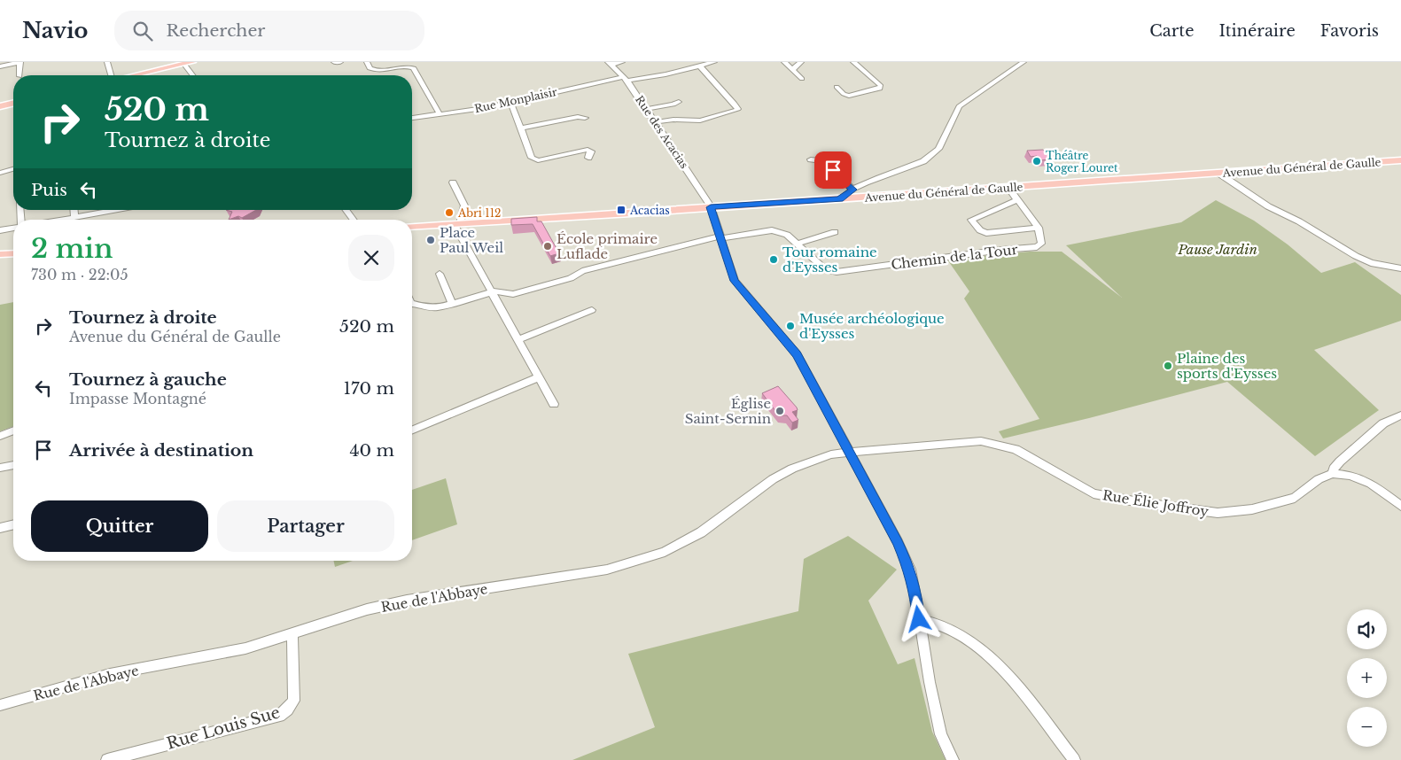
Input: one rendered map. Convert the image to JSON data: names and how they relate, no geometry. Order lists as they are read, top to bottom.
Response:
{
  "streets": {
    "main road": ["Avenue du Général de Gaulle"],
    "street": [
      "Rue Monplaisir",
      "Rue des Acacias",
      "Chemin de la Tour",
      "Rue Élie Joffroy",
      "Rue de l'Abbaye",
      "Rue Louis Sue"
    ]
  },
  "crossings": [
    ["Rue Monplaisir", "Rue des Acacias"],
    ["Rue des Acacias", "Avenue du Général de Gaulle"],
    ["Rue des Acacias", "Chemin de la Tour"],
    ["Rue des Acacias", "Rue Élie Joffroy"],
    ["Rue des Acacias", "Rue de l'Abbaye"],
    ["Rue Élie Joffroy", "Rue de l'Abbaye"],
    ["Rue de l'Abbaye", "Rue Louis Sue"]
  ],
  "parks": ["Pause Jardin"],
  "places": {
    "other": [
      "Théâtre Roger Louret",
      "Abri 112",
      "Place Paul Weil",
      "École primaire Luflade",
      "Tour romaine d'Eysses",
      "Musée archéologique d'Eysses",
      "Plaine des sports d'Eysses",
      "Église Saint-Sernin"
    ],
    "transit": ["Acacias"]
  },
  "page": {
    "header": "Navio",
    "search": "Rechercher",
    "nav": ["Carte", "Itinéraire", "Favoris"],
    "turn": ["520 m", "Tournez à droite"],
    "then": "Puis",
    "heading": ["2 min", "730 m · 22:05"],
    "list": [
      {
        "name": "Tournez à droite",
        "note": "Avenue du Général de Gaulle",
        "value": "520 m"
      },
      {
        "name": "Tournez à gauche",
        "note": "Impasse Montagné",
        "value": "170 m"
      },
      {
        "name": "Arrivée à destination",
        "value": "40 m"
      }
    ],
    "buttons": ["Quitter", "Partager"],
    "map_buttons": ["+", "−"]
  }
}
